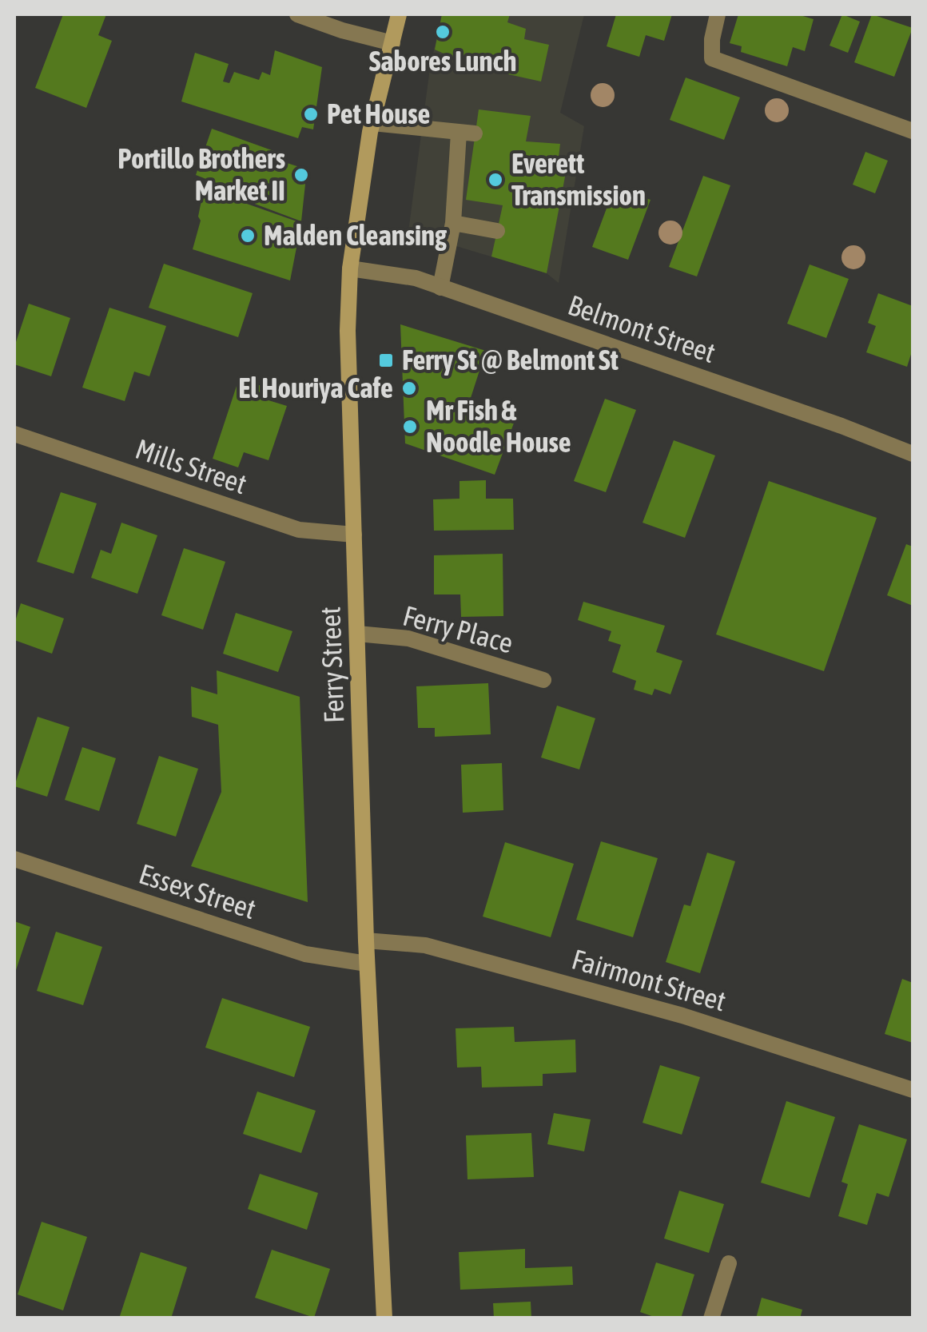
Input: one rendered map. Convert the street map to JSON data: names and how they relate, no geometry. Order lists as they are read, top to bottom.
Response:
{
  "streets": {
    "main road": ["Ferry Street"],
    "street": [
      "Belmont Street",
      "Mills Street",
      "Ferry Place",
      "Essex Street",
      "Fairmont Street"
    ]
  },
  "crossings": [
    ["Belmont Street", "Ferry Street"],
    ["Mills Street", "Ferry Street"],
    ["Ferry Place", "Ferry Street"],
    ["Ferry Street", "Essex Street"],
    ["Ferry Street", "Fairmont Street"]
  ],
  "places": {
    "other": [
      "Sabores Lunch",
      "Pet House",
      "Portillo Brothers Market II",
      "Everett Transmission",
      "Malden Cleansing",
      "El Houriya Cafe",
      "Mr Fish & Noodle House"
    ],
    "transit": ["Ferry St @ Belmont St"]
  }
}
